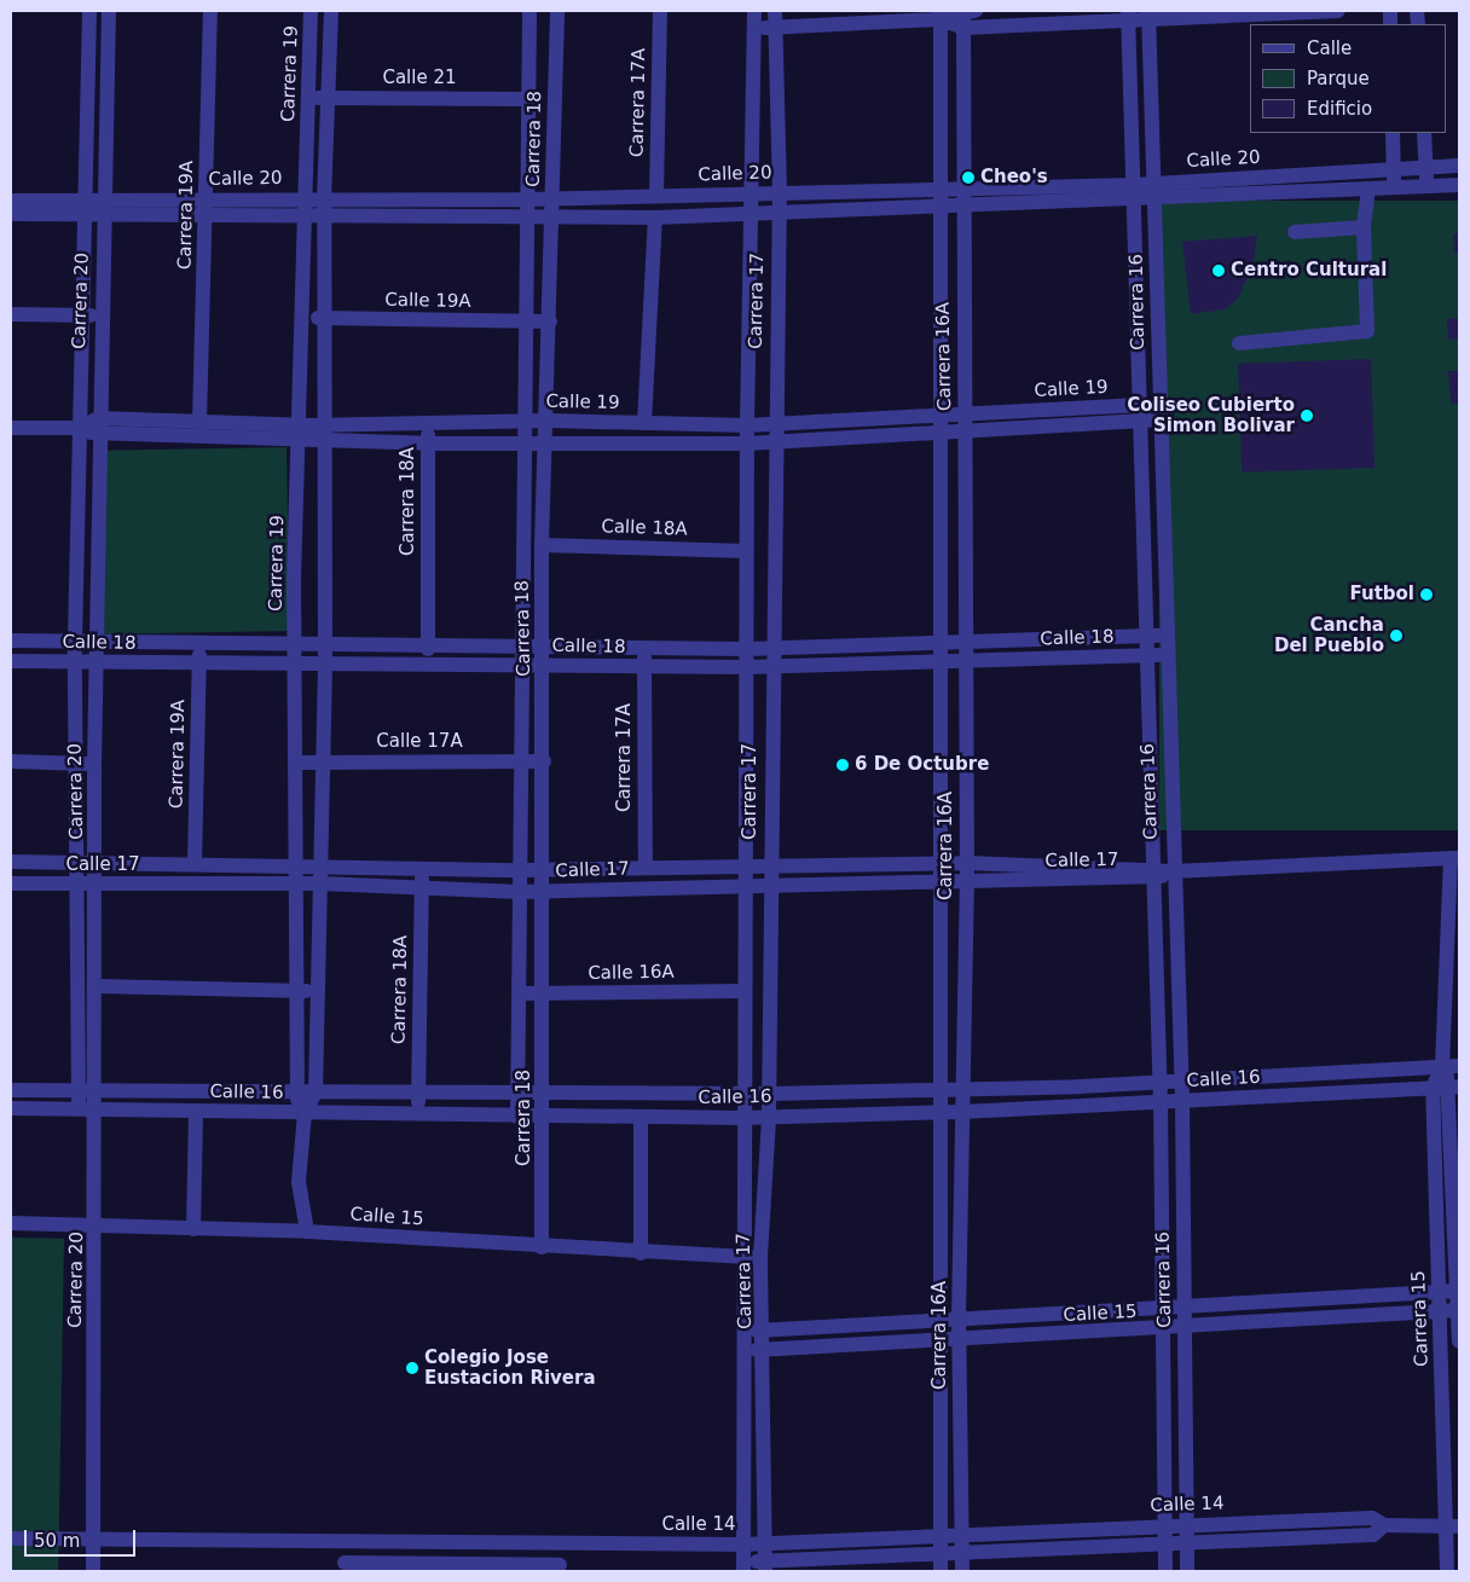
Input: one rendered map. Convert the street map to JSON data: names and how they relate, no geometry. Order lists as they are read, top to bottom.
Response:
{
  "streets": {
    "street": [
      "Carrera 19",
      "Calle 21",
      "Carrera 17A",
      "Carrera 18",
      "Calle 20",
      "Carrera 19A",
      "Carrera 20",
      "Calle 19A",
      "Carrera 17",
      "Carrera 16",
      "Carrera 16A",
      "Calle 19",
      "Carrera 18A",
      "Calle 18A",
      "Calle 18",
      "Calle 17A",
      "Calle 17",
      "Calle 16A",
      "Calle 16",
      "Calle 15",
      "Carrera 15",
      "Calle 14"
    ]
  },
  "crossings": [
    ["Carrera 19", "Calle 21"],
    ["Carrera 19", "Calle 20"],
    ["Carrera 19", "Calle 19A"],
    ["Carrera 19", "Calle 19"],
    ["Carrera 19", "Calle 18"],
    ["Carrera 19", "Calle 17A"],
    ["Carrera 19", "Calle 17"],
    ["Carrera 19", "Calle 16"],
    ["Calle 21", "Carrera 18"],
    ["Carrera 17A", "Calle 20"],
    ["Carrera 17A", "Calle 18"],
    ["Carrera 17A", "Calle 17"],
    ["Carrera 18", "Calle 20"],
    ["Carrera 18", "Calle 19A"],
    ["Carrera 18", "Calle 19"],
    ["Carrera 18", "Calle 18A"],
    ["Carrera 18", "Calle 18"],
    ["Carrera 18", "Calle 17A"],
    ["Carrera 18", "Calle 17"],
    ["Carrera 18", "Calle 16A"],
    ["Carrera 18", "Calle 16"],
    ["Carrera 18", "Calle 15"],
    ["Calle 20", "Carrera 19A"],
    ["Calle 20", "Carrera 20"],
    ["Calle 20", "Carrera 17"],
    ["Calle 20", "Carrera 16"],
    ["Calle 20", "Carrera 16A"],
    ["Carrera 19A", "Calle 19"],
    ["Carrera 19A", "Calle 18"],
    ["Carrera 19A", "Calle 17"],
    ["Carrera 20", "Calle 19"],
    ["Carrera 20", "Calle 18"],
    ["Carrera 20", "Calle 17"],
    ["Carrera 20", "Calle 16"],
    ["Carrera 20", "Calle 15"],
    ["Carrera 20", "Calle 14"],
    ["Carrera 17", "Calle 19"],
    ["Carrera 17", "Calle 18A"],
    ["Carrera 17", "Calle 18"],
    ["Carrera 17", "Calle 17"],
    ["Carrera 17", "Calle 16A"],
    ["Carrera 17", "Calle 16"],
    ["Carrera 17", "Calle 15"],
    ["Carrera 17", "Calle 14"],
    ["Carrera 16", "Calle 19"],
    ["Carrera 16", "Calle 18"],
    ["Carrera 16", "Calle 17"],
    ["Carrera 16", "Calle 16"],
    ["Carrera 16", "Calle 15"],
    ["Carrera 16", "Calle 14"],
    ["Carrera 16A", "Calle 19"],
    ["Carrera 16A", "Calle 18"],
    ["Carrera 16A", "Calle 17"],
    ["Carrera 16A", "Calle 16"],
    ["Carrera 16A", "Calle 15"],
    ["Carrera 16A", "Calle 14"],
    ["Calle 19", "Carrera 18A"],
    ["Carrera 18A", "Calle 18"],
    ["Carrera 18A", "Calle 17"],
    ["Carrera 18A", "Calle 16"],
    ["Calle 17", "Carrera 15"],
    ["Calle 16", "Carrera 15"],
    ["Calle 15", "Carrera 15"],
    ["Carrera 15", "Calle 14"]
  ],
  "places": [
    "Cheo's",
    "Centro Cultural",
    "Coliseo Cubierto Simon Bolivar",
    "Futbol",
    "Cancha Del Pueblo",
    "6 De Octubre",
    "Colegio Jose Eustacion Rivera"
  ],
  "legend": ["Calle", "Parque", "Edificio"],
  "scale_bar": "50 m"
}
